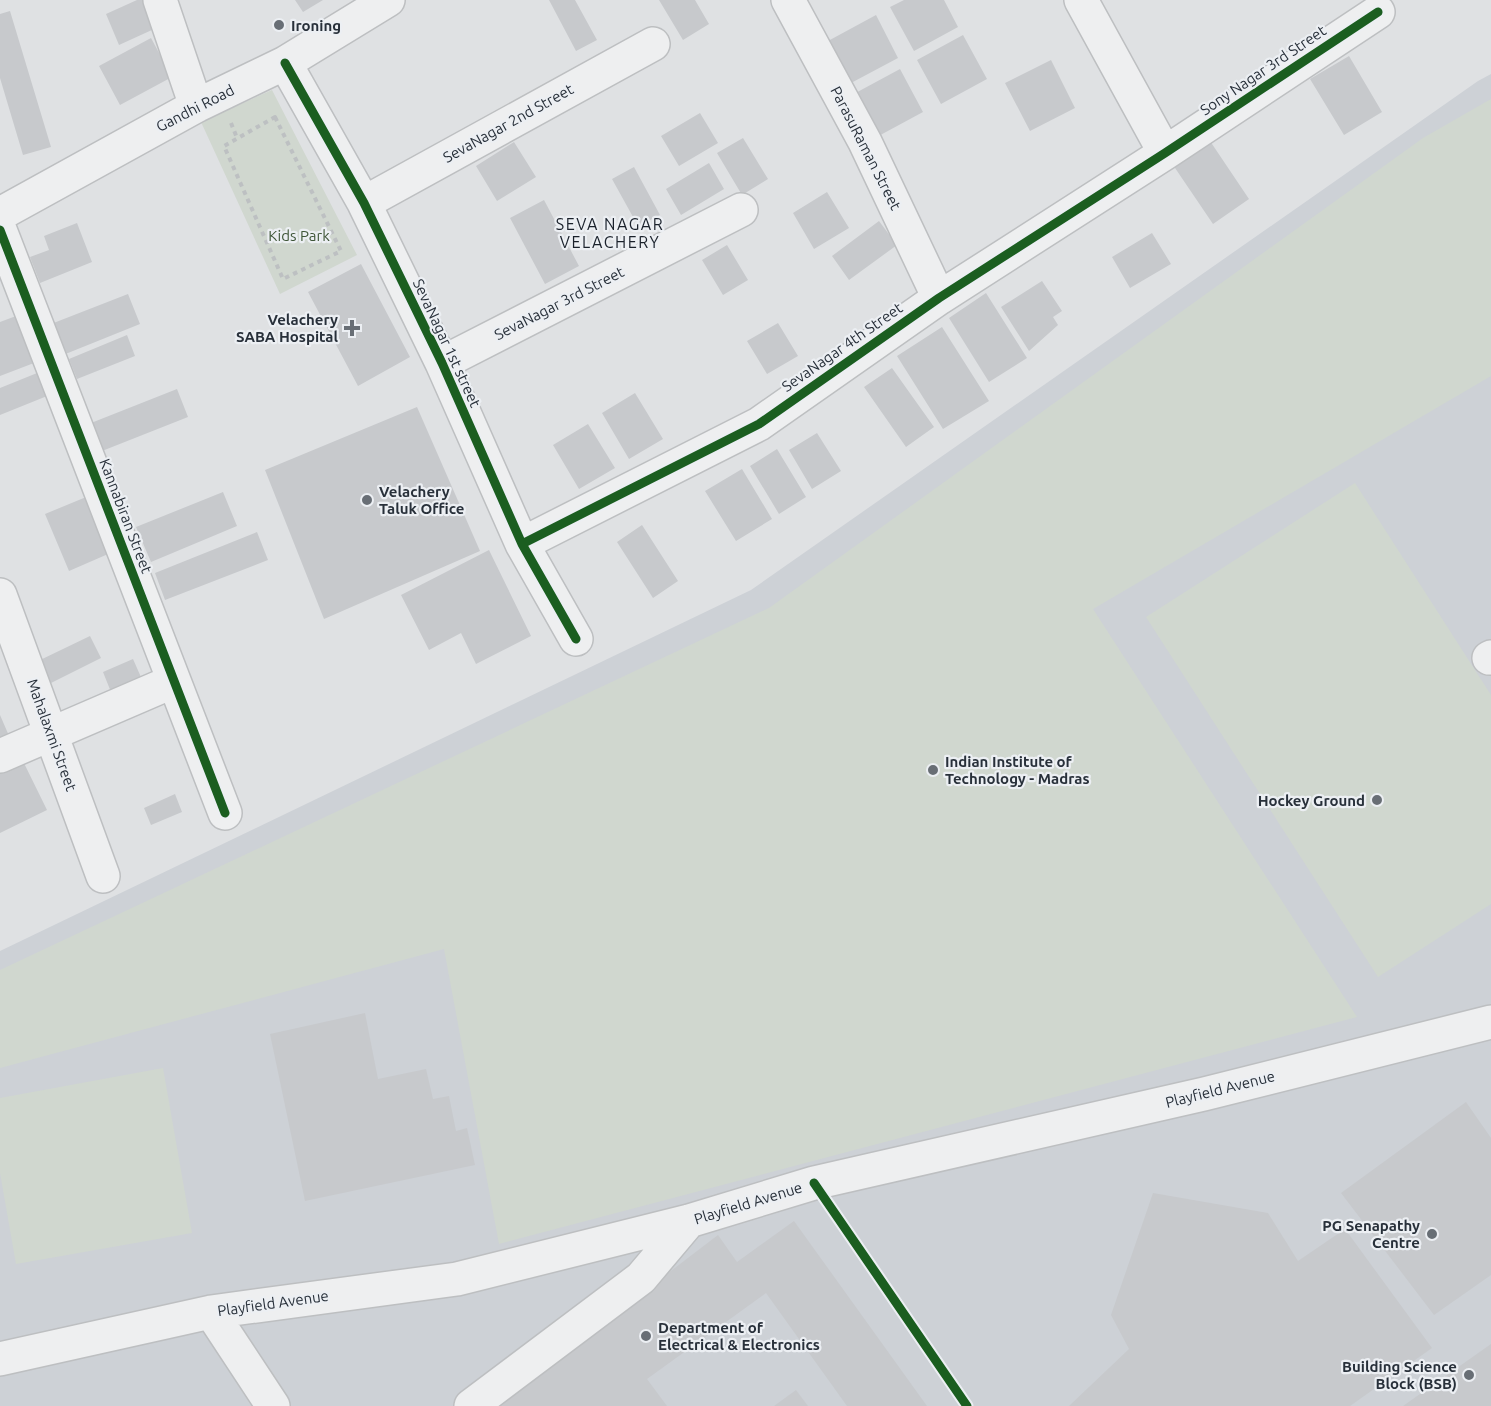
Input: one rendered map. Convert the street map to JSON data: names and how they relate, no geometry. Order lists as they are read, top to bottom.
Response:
{
  "streets": {
    "street": [
      "Sony Nagar 3rd Street",
      "Gandhi Road",
      "SevaNagar 2nd Street",
      "ParasuRaman Street",
      "SevaNagar 3rd Street",
      "SevaNagar 1st street",
      "SevaNagar 4th Street",
      "Kannabiran Street",
      "Mahalaxmi Street",
      "Playfield Avenue"
    ]
  },
  "crossings": [
    ["Sony Nagar 3rd Street", "SevaNagar 4th Street"],
    ["Gandhi Road", "SevaNagar 1st street"],
    ["SevaNagar 2nd Street", "SevaNagar 1st street"],
    ["ParasuRaman Street", "SevaNagar 4th Street"],
    ["SevaNagar 3rd Street", "SevaNagar 1st street"],
    ["SevaNagar 1st street", "SevaNagar 4th Street"]
  ],
  "districts": ["SEVA NAGAR VELACHERY"],
  "parks": ["Kids Park"],
  "places": {
    "other": [
      "Ironing",
      "Velachery Taluk Office",
      "Indian Institute of Technology - Madras",
      "Hockey Ground",
      "PG Senapathy Centre",
      "Department of Electrical & Electronics",
      "Building Science Block (BSB)"
    ],
    "health": ["Velachery SABA Hospital"]
  }
}
